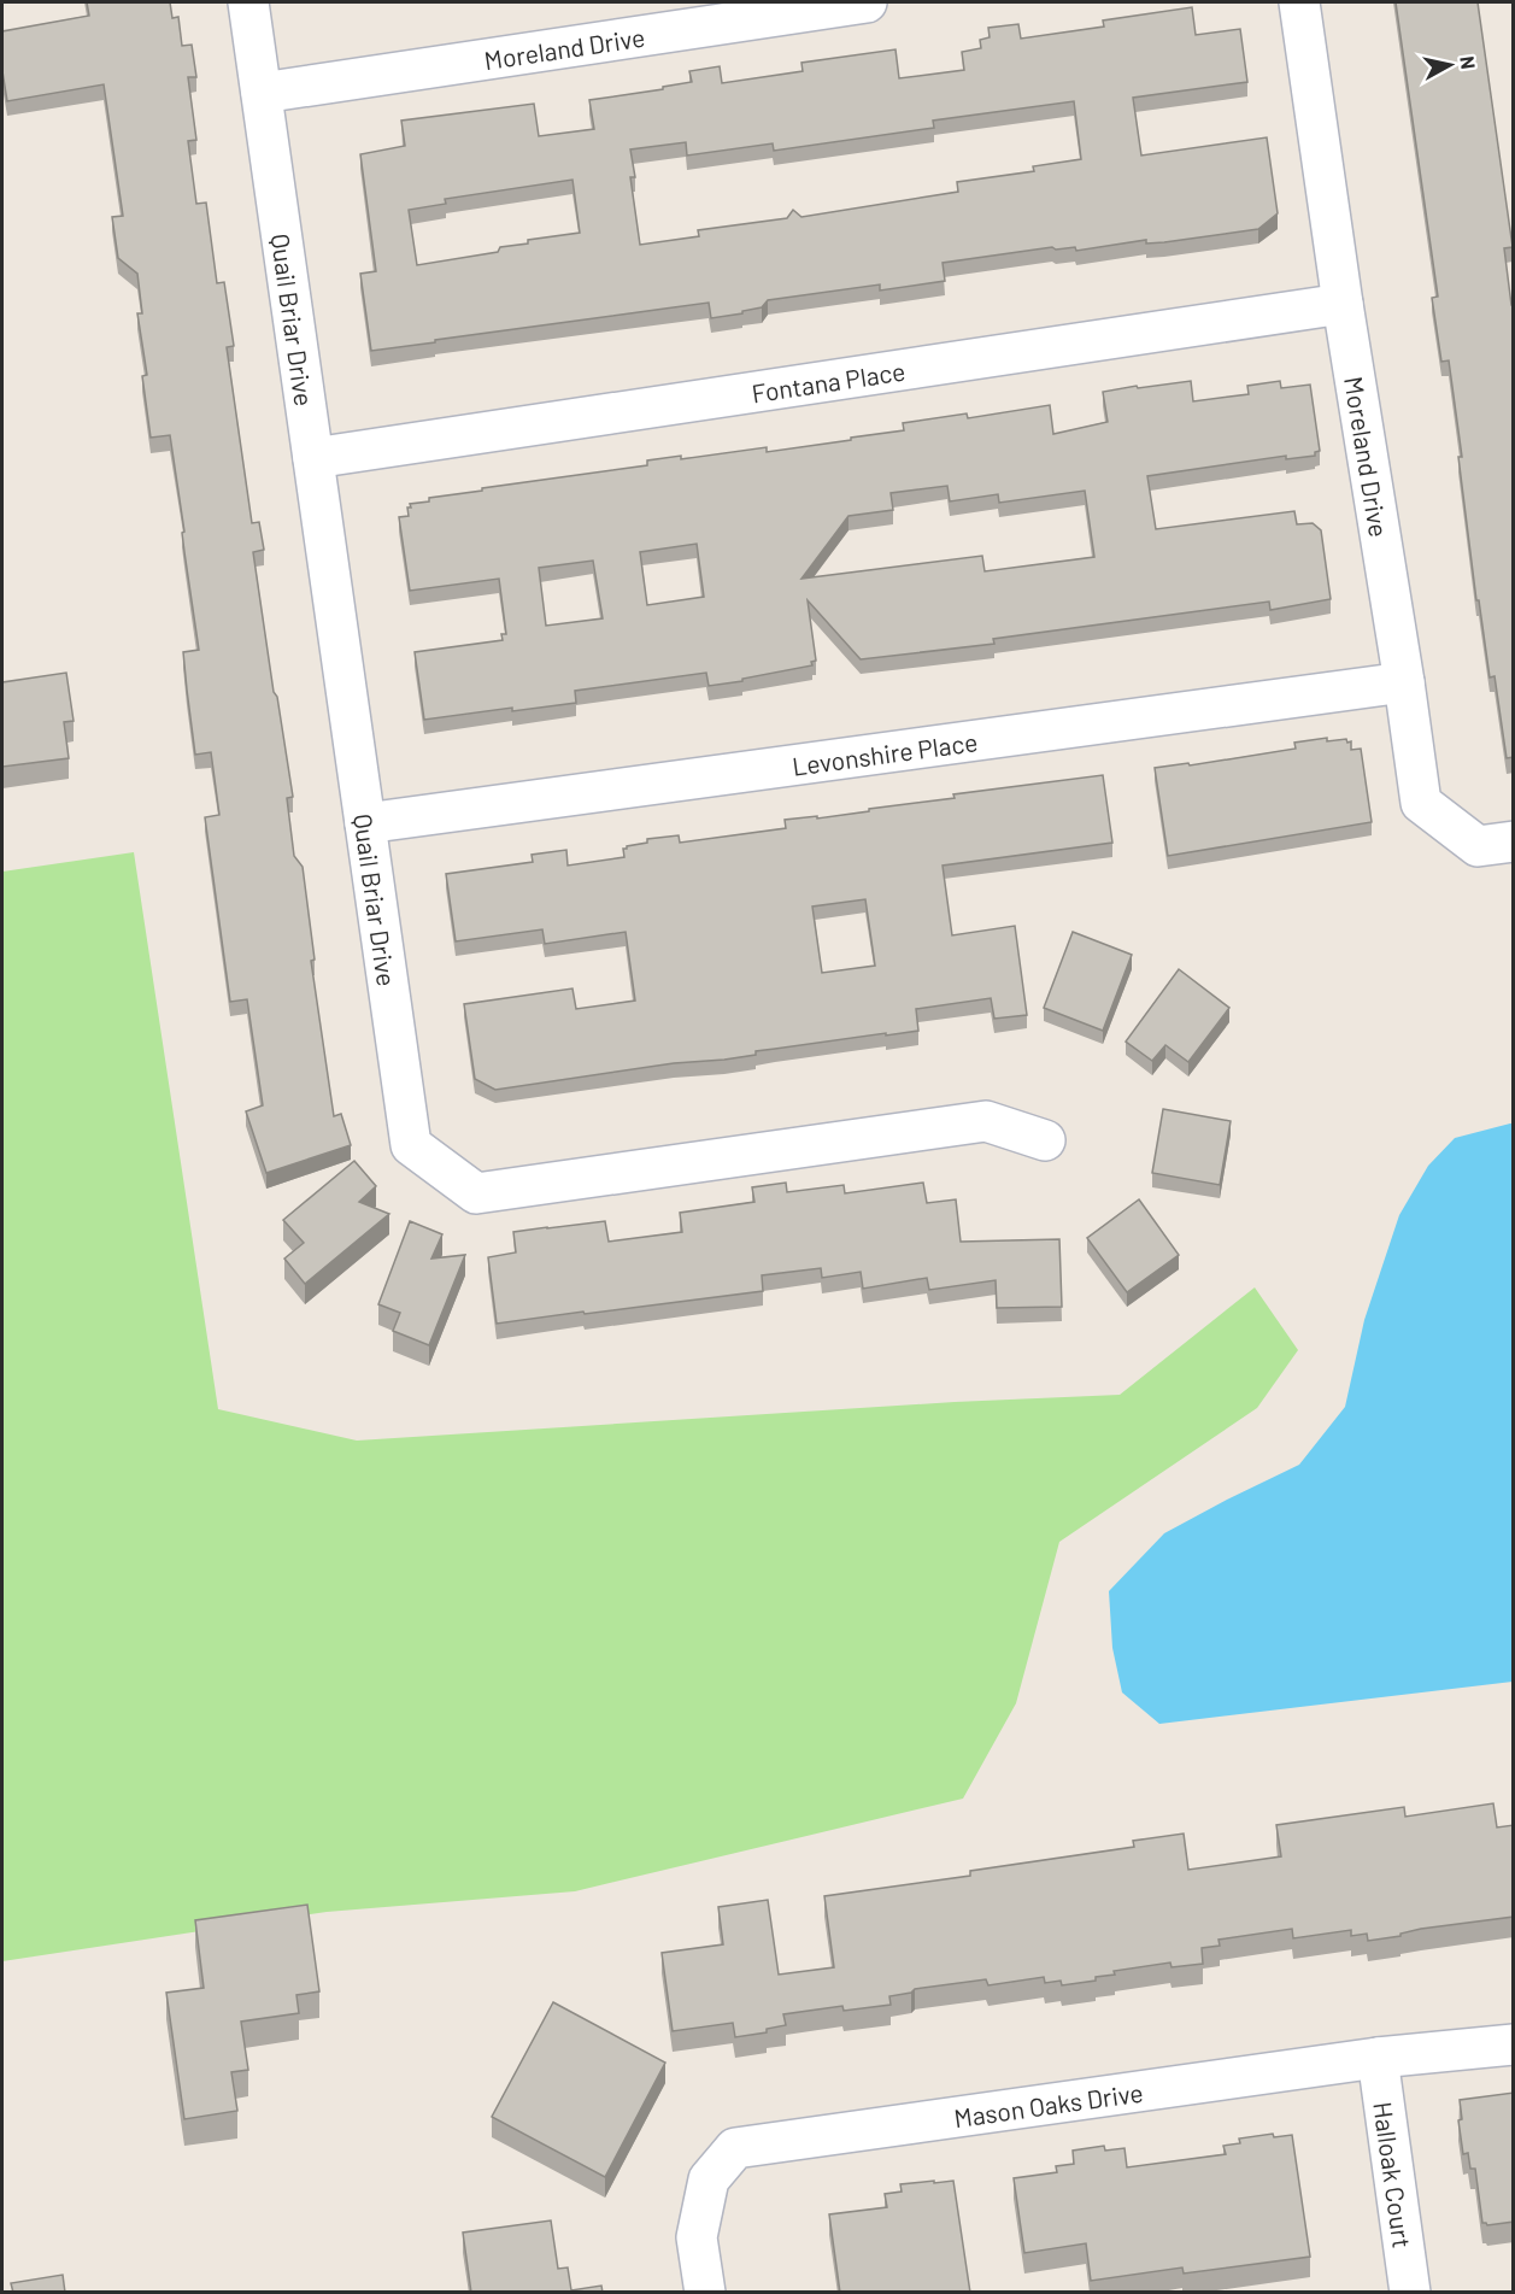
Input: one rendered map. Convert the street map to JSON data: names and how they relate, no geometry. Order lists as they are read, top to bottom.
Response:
{
  "streets": {
    "street": [
      "Moreland Drive",
      "Quail Briar Drive",
      "Fontana Place",
      "Levonshire Place",
      "Mason Oaks Drive",
      "Halloak Court"
    ]
  },
  "crossings": [
    ["Moreland Drive", "Quail Briar Drive"],
    ["Moreland Drive", "Fontana Place"],
    ["Moreland Drive", "Levonshire Place"],
    ["Quail Briar Drive", "Fontana Place"],
    ["Quail Briar Drive", "Levonshire Place"],
    ["Mason Oaks Drive", "Halloak Court"]
  ],
  "north": "right"
}
